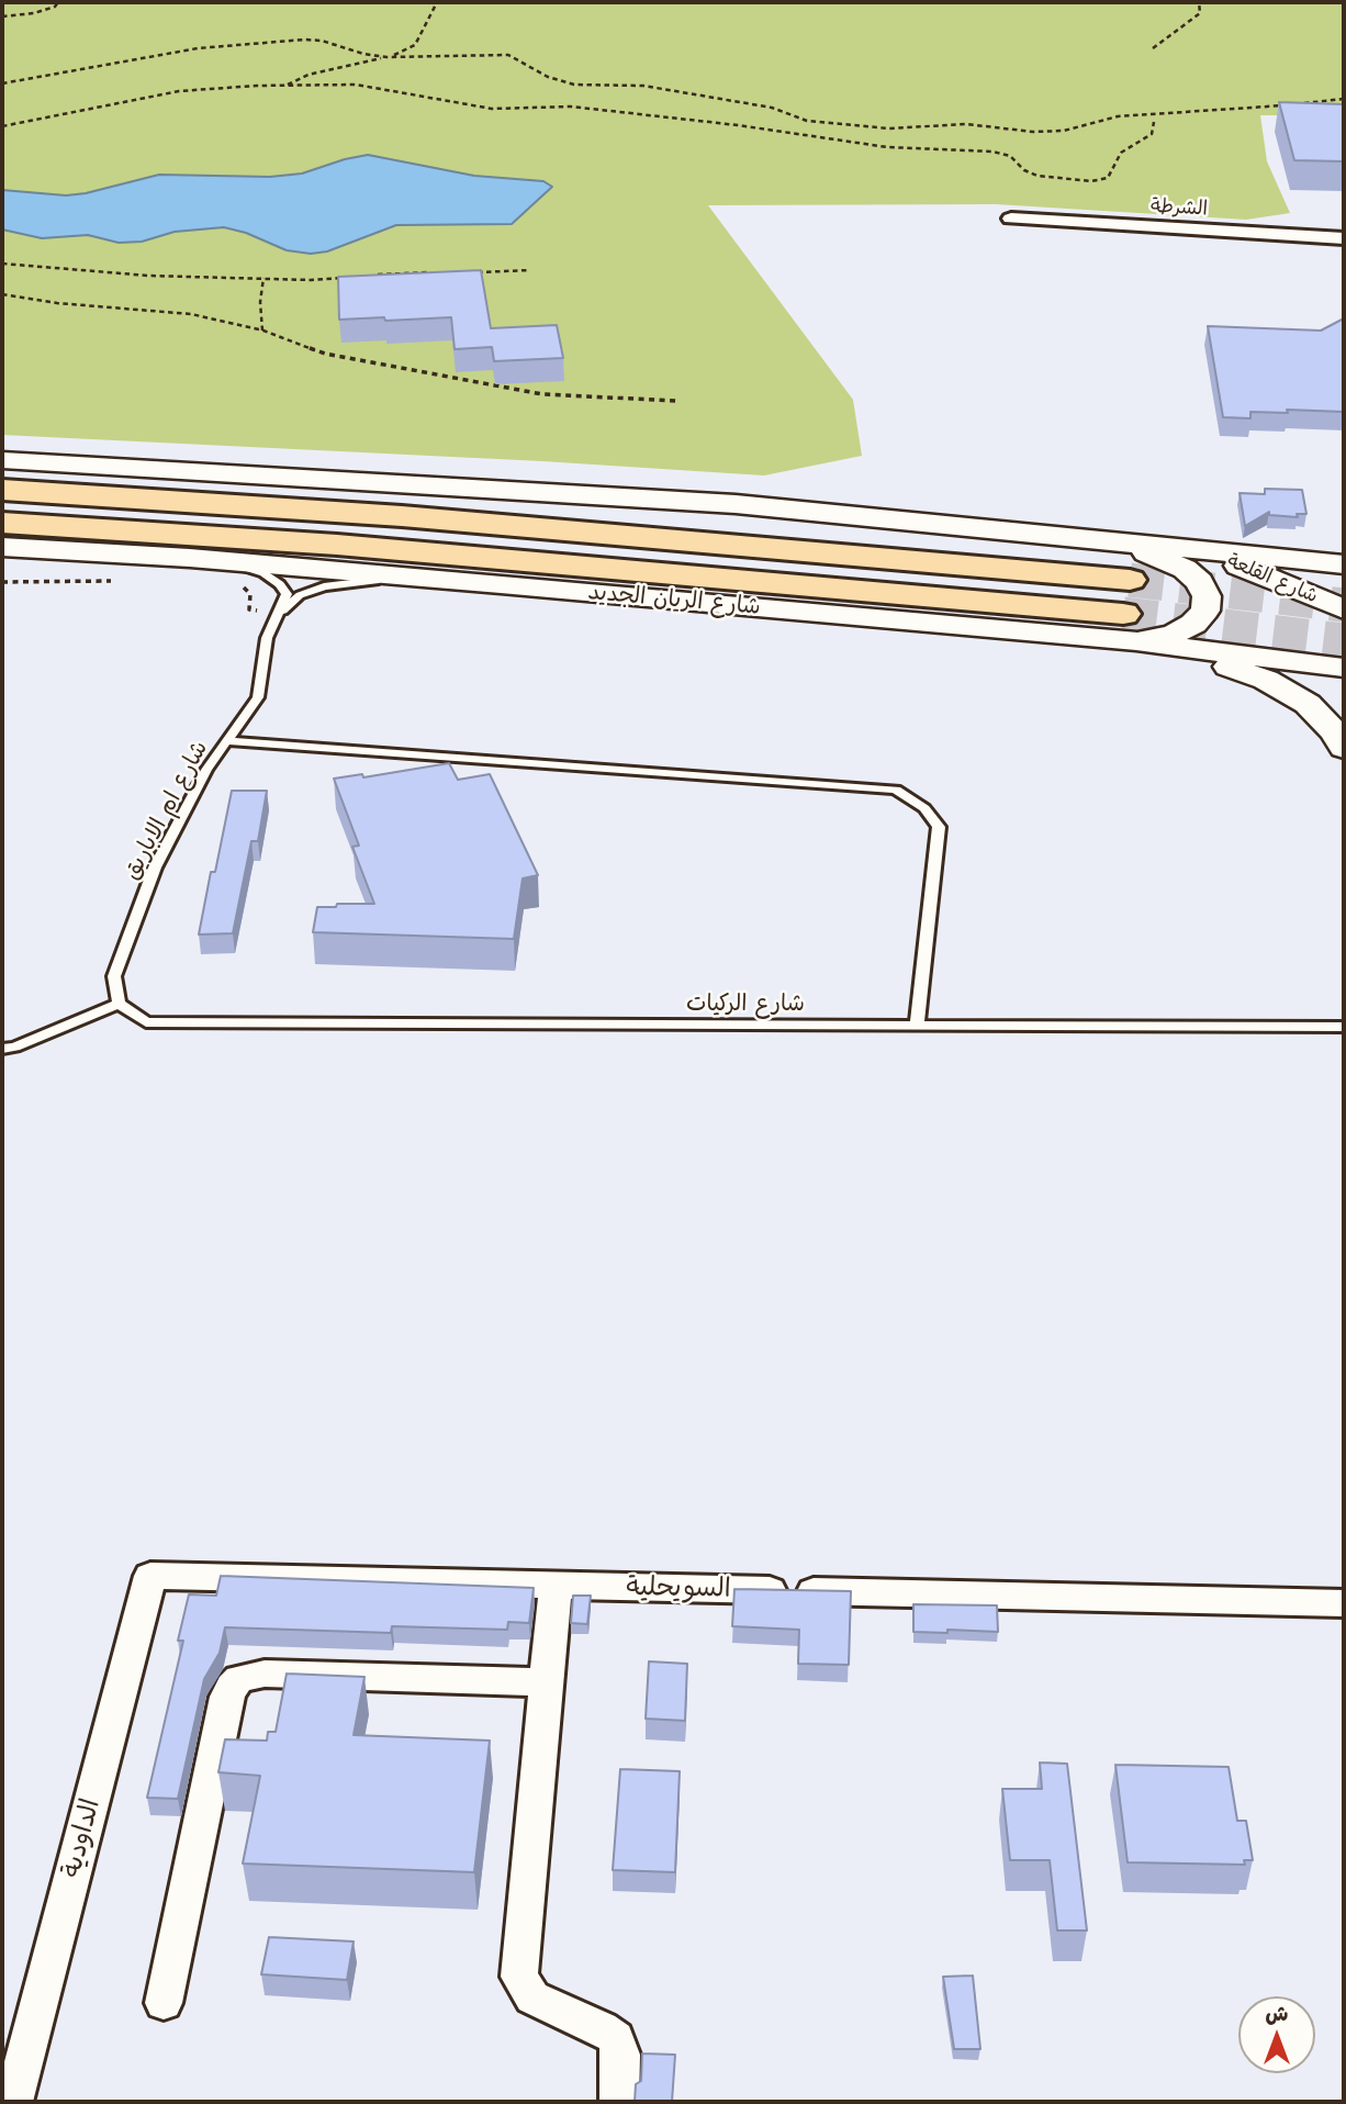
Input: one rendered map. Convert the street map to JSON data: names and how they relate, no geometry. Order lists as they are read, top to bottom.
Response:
{
  "streets": {
    "highway": ["شارع الريان الجديد"],
    "main road": ["شارع القلعة"],
    "street": ["الشرطة", "السويحلية", "الداودية"],
    "lane": ["شارع ام الاباريق", "شارع الركيات"]
  },
  "crossings": [
    ["شارع الريان الجديد", "شارع ام الاباريق"],
    ["شارع ام الاباريق", "شارع الركيات"],
    ["السويحلية", "الداودية"]
  ],
  "north": "top"
}
